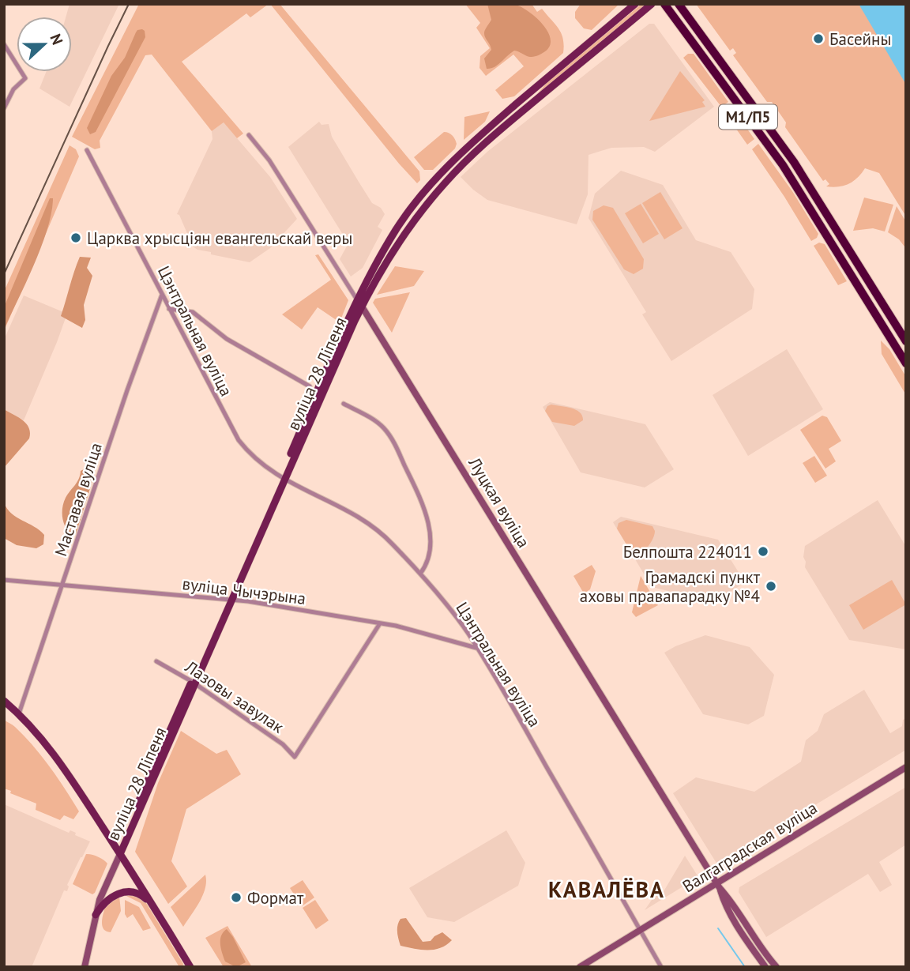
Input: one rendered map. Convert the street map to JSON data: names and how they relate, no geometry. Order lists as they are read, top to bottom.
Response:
{
  "streets": {
    "highway": ["М1/П5"],
    "main road": ["вуліца 28 Ліпеня", "Луцкая вуліца", "Валгаградская вуліца"],
    "street": [
      "Цэнтральная вуліца",
      "Маставая вуліца",
      "вуліца Чычэрына",
      "Лазовы завулак"
    ]
  },
  "crossings": [
    ["Цэнтральная вуліца", "вуліца 28 Ліпеня"],
    ["Цэнтральная вуліца", "Маставая вуліца"],
    ["Цэнтральная вуліца", "вуліца Чычэрына"],
    ["Цэнтральная вуліца", "Валгаградская вуліца"],
    ["вуліца 28 Ліпеня", "Луцкая вуліца"],
    ["вуліца 28 Ліпеня", "вуліца Чычэрына"],
    ["вуліца 28 Ліпеня", "Лазовы завулак"],
    ["Маставая вуліца", "вуліца Чычэрына"],
    ["Луцкая вуліца", "Валгаградская вуліца"],
    ["вуліца Чычэрына", "Лазовы завулак"]
  ],
  "districts": ["КАВАЛЁВА"],
  "places": [
    "Басейны",
    "Царква хрысціян евангельскай веры",
    "Белпошта 224011",
    "Грамадскі пункт аховы правапарадку №4",
    "Формат"
  ],
  "north": "right"
}
